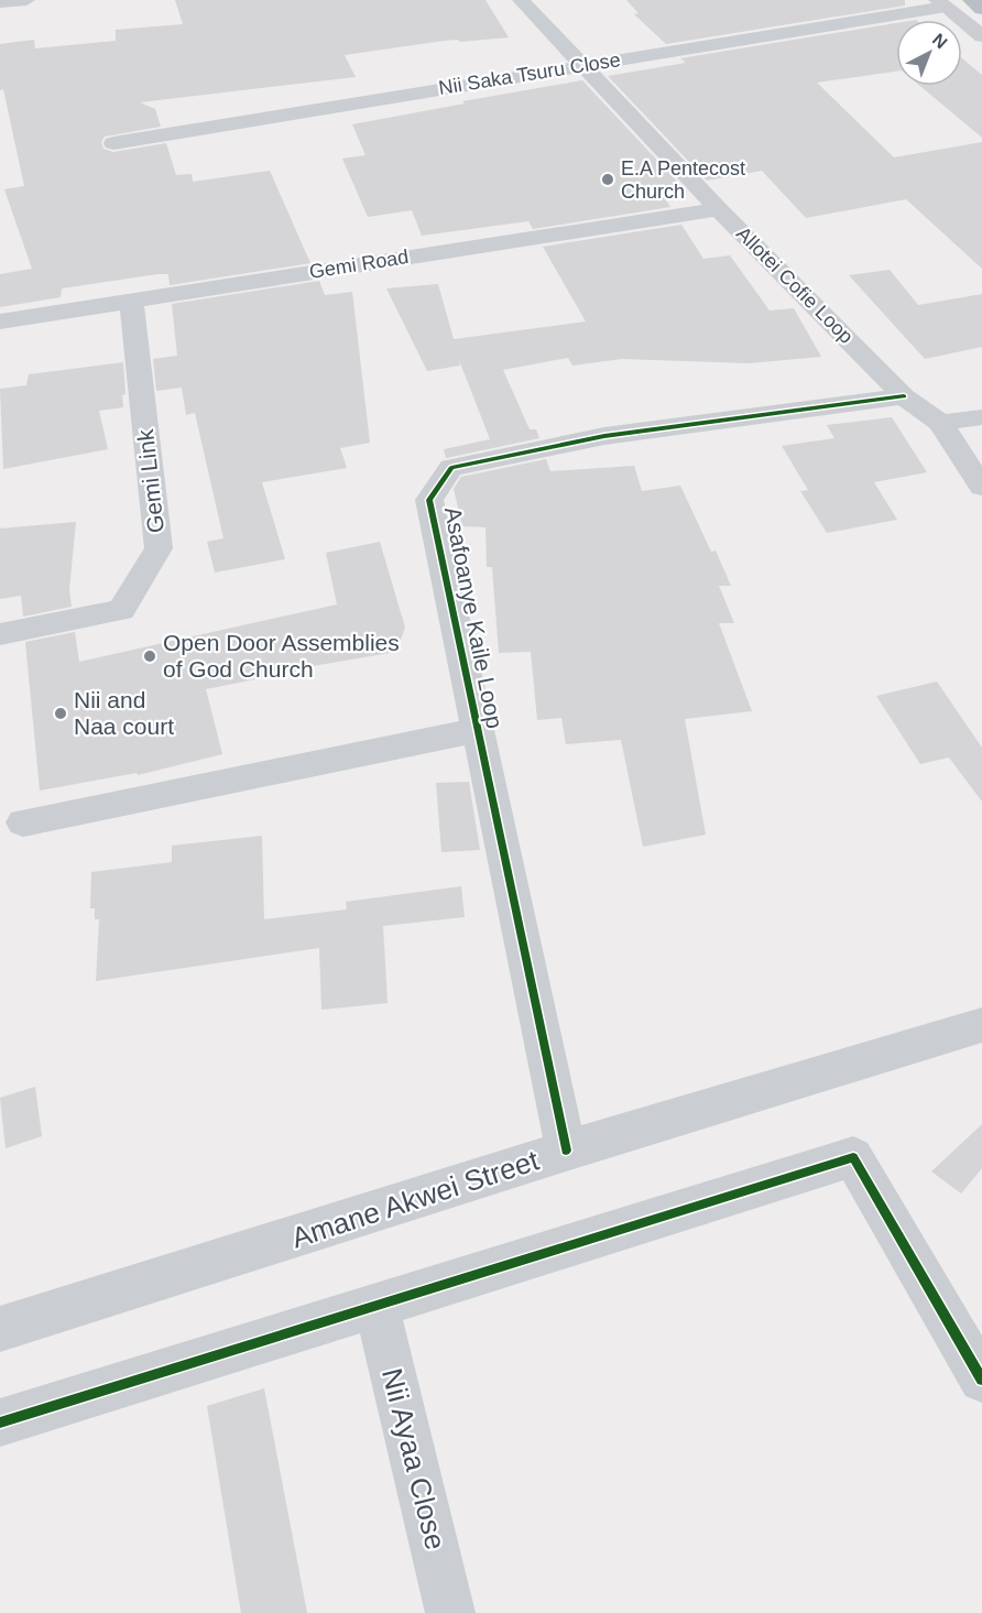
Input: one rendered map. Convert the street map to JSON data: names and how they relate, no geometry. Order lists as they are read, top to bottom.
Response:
{
  "streets": {
    "street": [
      "Nii Saka Tsuru Close",
      "Gemi Road",
      "Allotei Cofie Loop",
      "Gemi Link",
      "Asafoanye Kaile Loop",
      "Amane Akwei Street",
      "Nii Ayaa Close"
    ]
  },
  "crossings": [
    ["Nii Saka Tsuru Close", "Allotei Cofie Loop"],
    ["Gemi Road", "Allotei Cofie Loop"],
    ["Gemi Road", "Gemi Link"],
    ["Allotei Cofie Loop", "Asafoanye Kaile Loop"],
    ["Asafoanye Kaile Loop", "Amane Akwei Street"]
  ],
  "places": ["E.A Pentecost Church", "Open Door Assemblies of God Church", "Nii and Naa court"],
  "north": "top right"
}
